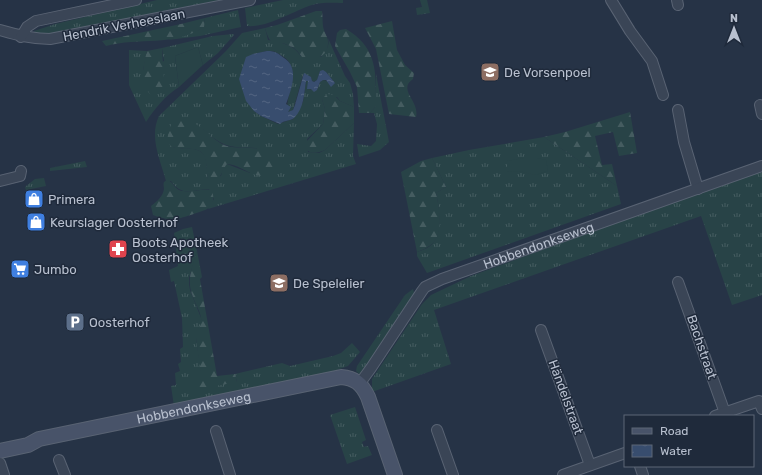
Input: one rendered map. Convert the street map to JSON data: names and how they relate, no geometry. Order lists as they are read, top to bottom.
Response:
{
  "streets": {
    "street": [
      "Hendrik Verheeslaan",
      "Hobbendonkseweg",
      "Bachstraat",
      "Händelstraat"
    ]
  },
  "places": {
    "school or university": ["De Vorsenpoel", "De Spelelier"],
    "shop": ["Primera", "Keurslager Oosterhof"],
    "pharmacy": ["Boots Apotheek Oosterhof"],
    "supermarket": ["Jumbo"],
    "parking": ["Oosterhof"]
  },
  "legend": ["Road", "Water"],
  "north": "top"
}
